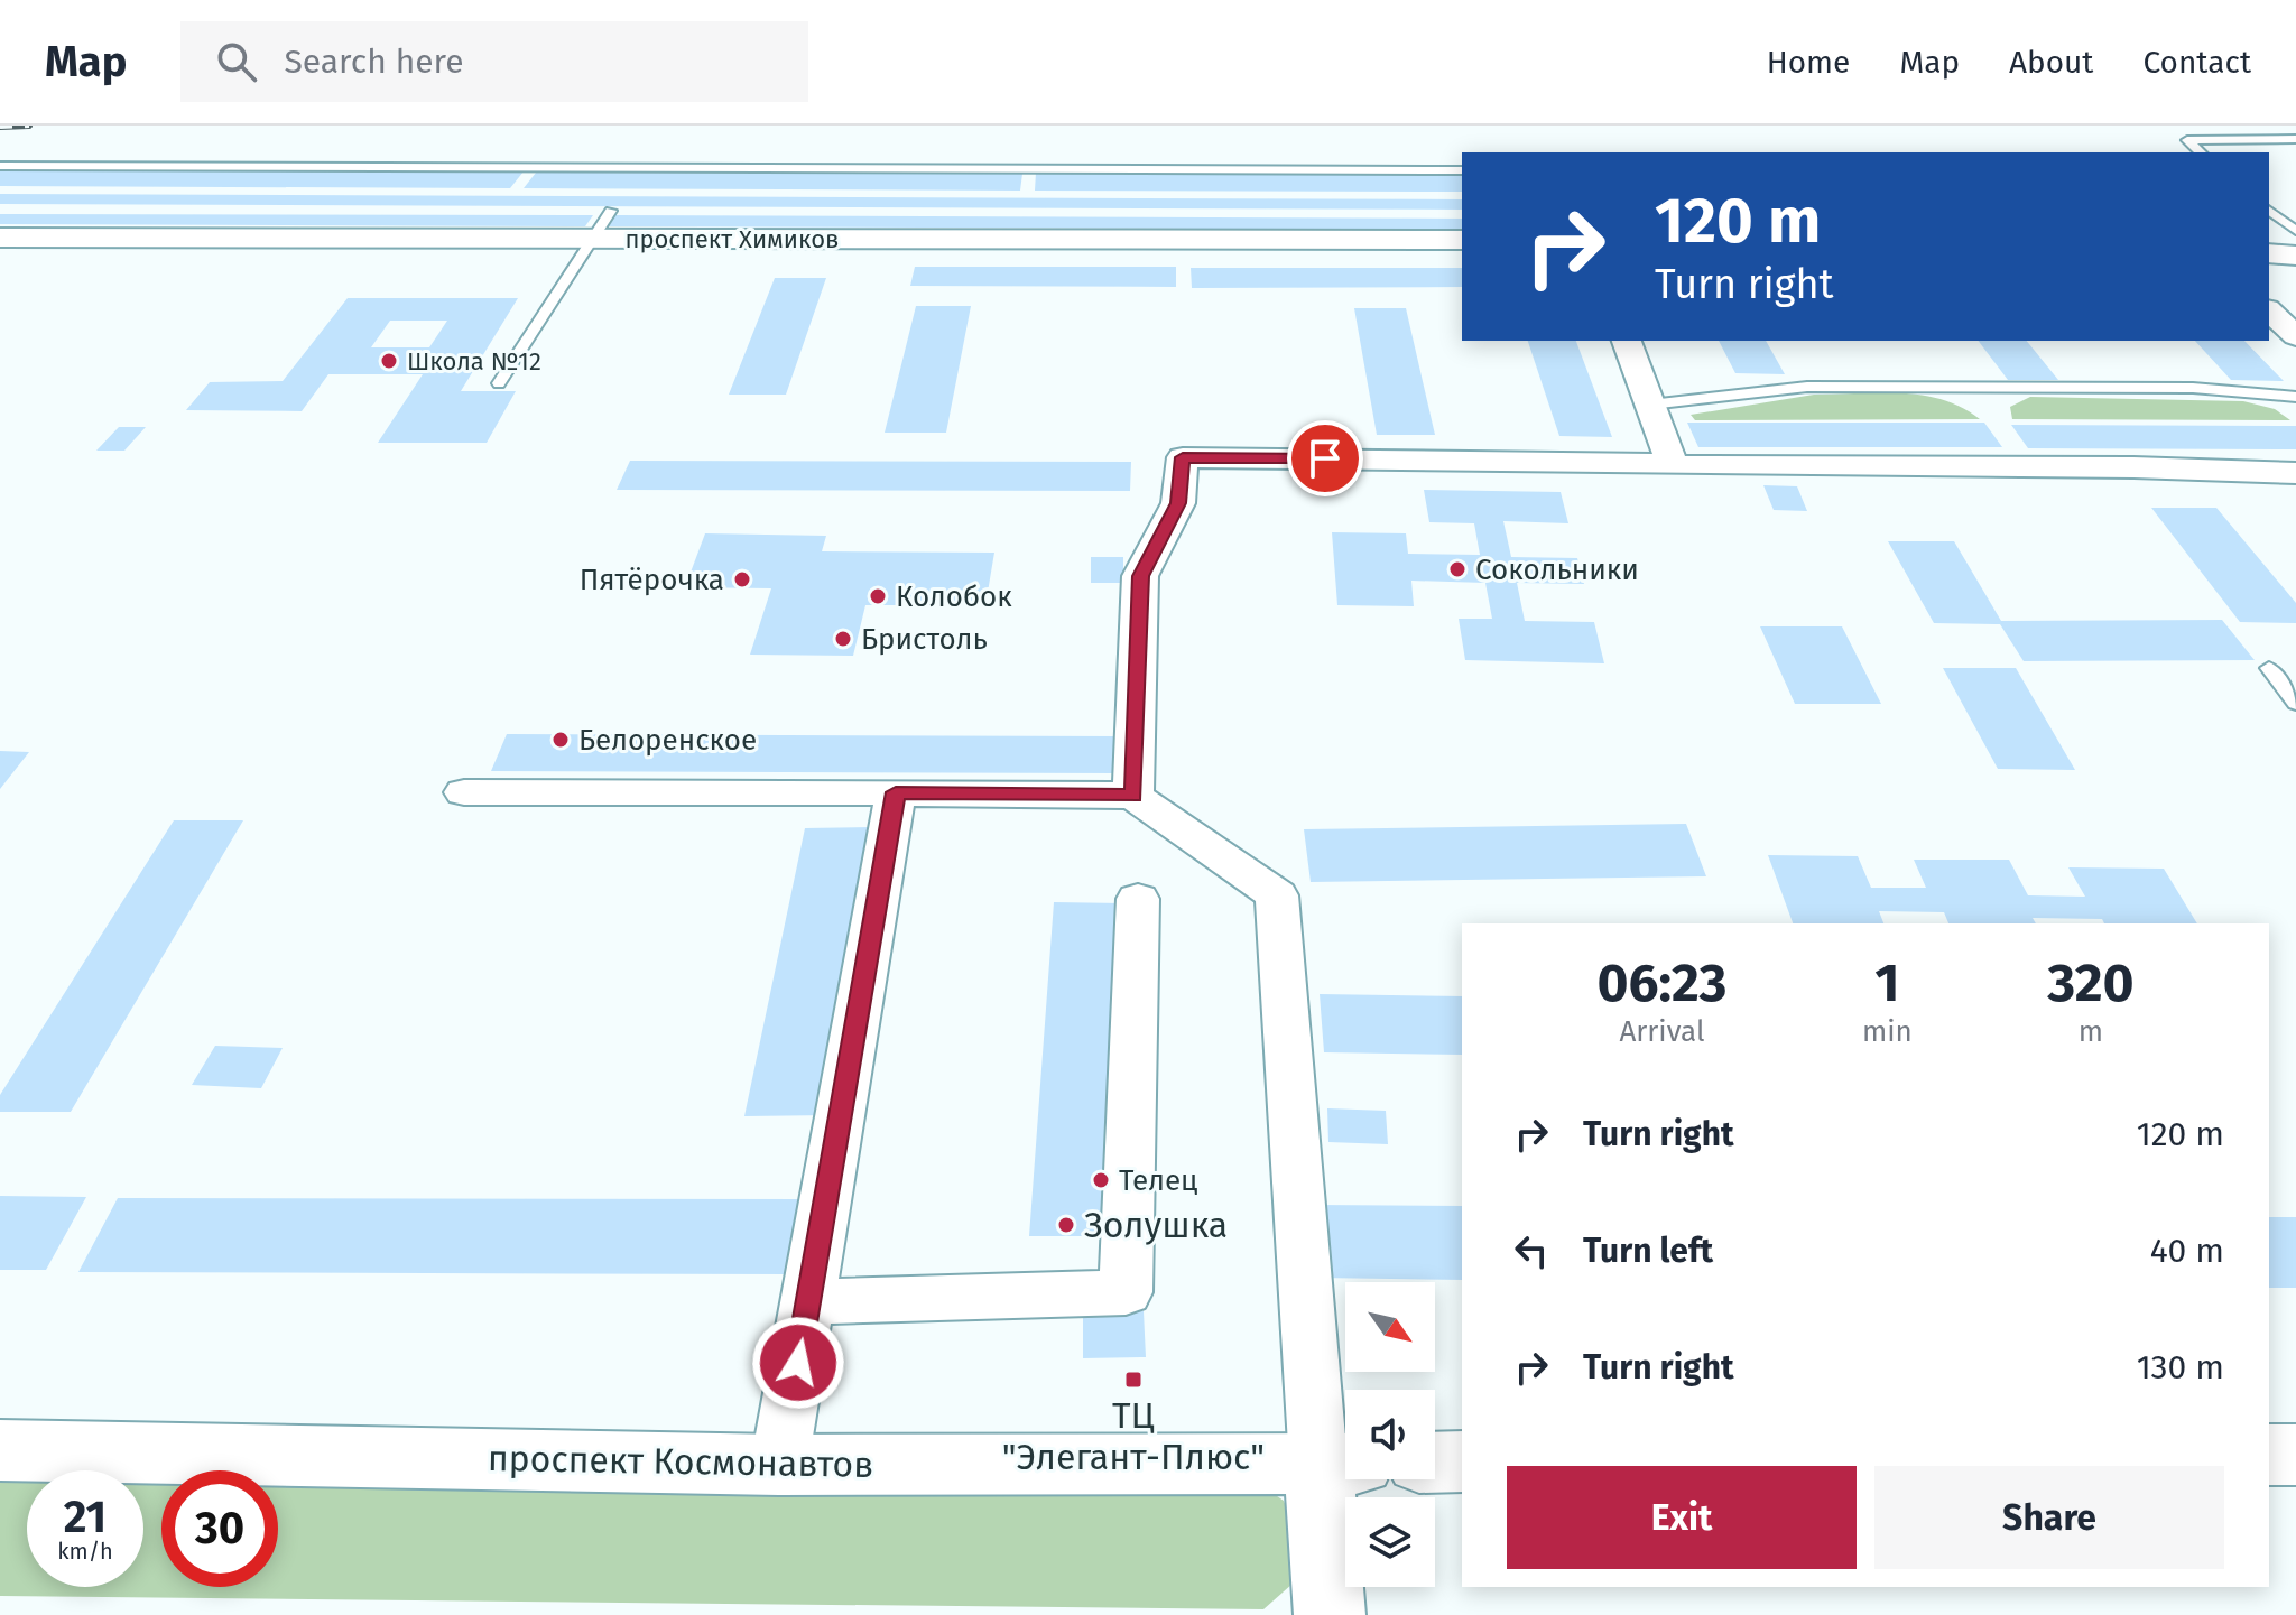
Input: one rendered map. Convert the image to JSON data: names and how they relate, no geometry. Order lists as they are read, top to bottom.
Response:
{
  "streets": {
    "street": ["проспект Химиков", "проспект Космонавтов"]
  },
  "places": {
    "other": [
      "Школа №12",
      "Сокольники",
      "Пятёрочка",
      "Колобок",
      "Бристоль",
      "Белоренское",
      "Телец",
      "Золушка"
    ],
    "transit": ["ТЦ \"Элегант-Плюс\""]
  },
  "north": "bottom right",
  "page": {
    "header": "Map",
    "search": "Search here",
    "nav": [
      "Home",
      "Map",
      "About",
      "Contact"
    ],
    "turn": ["120 m", "Turn right"],
    "eta": [
      "06:23",
      "Arrival",
      "1",
      "min",
      "320",
      "m"
    ],
    "list": [
      {
        "name": "Turn right",
        "value": "120 m"
      },
      {
        "name": "Turn left",
        "value": "40 m"
      },
      {
        "name": "Turn right",
        "value": "130 m"
      }
    ],
    "buttons": ["Exit", "Share"],
    "speed": "21 km/h",
    "limit": "30"
  }
}
